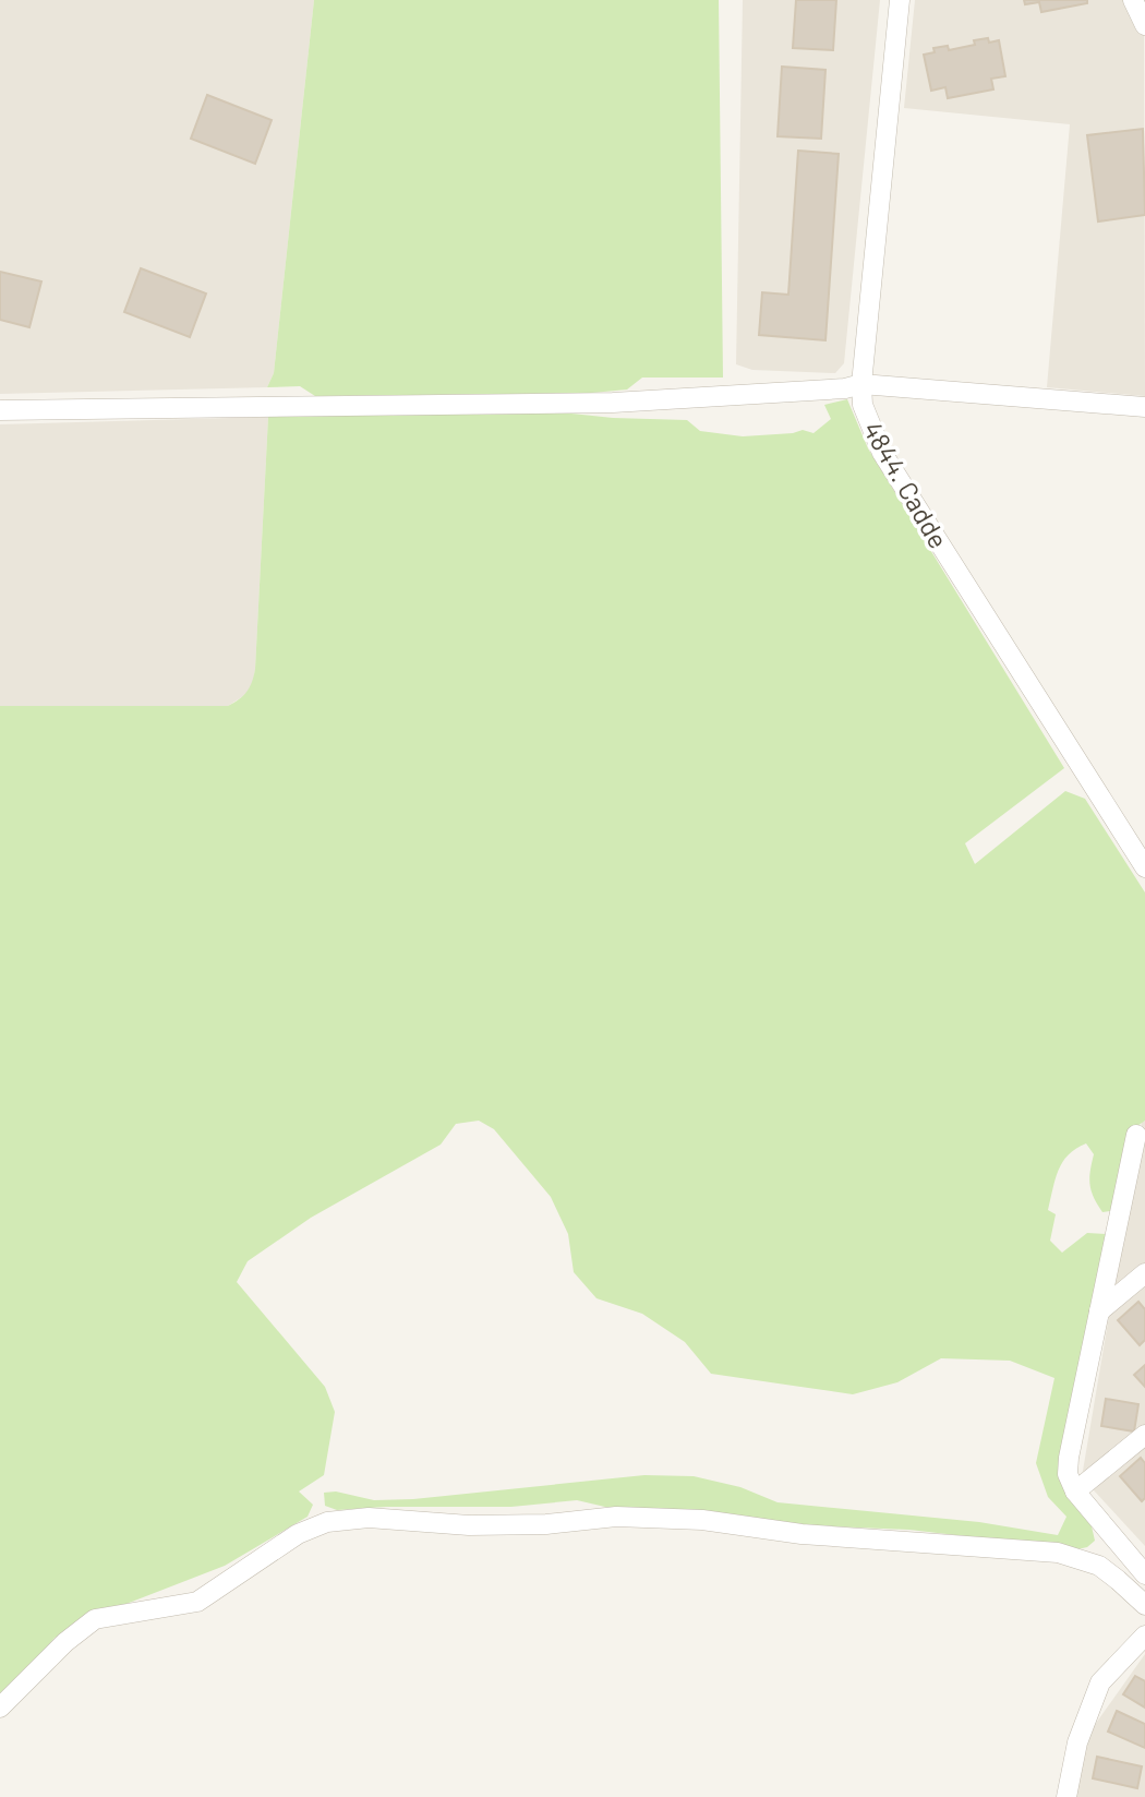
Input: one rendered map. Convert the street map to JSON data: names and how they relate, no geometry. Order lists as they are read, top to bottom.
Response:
{
  "streets": {
    "street": ["4844. Cadde"]
  }
}
